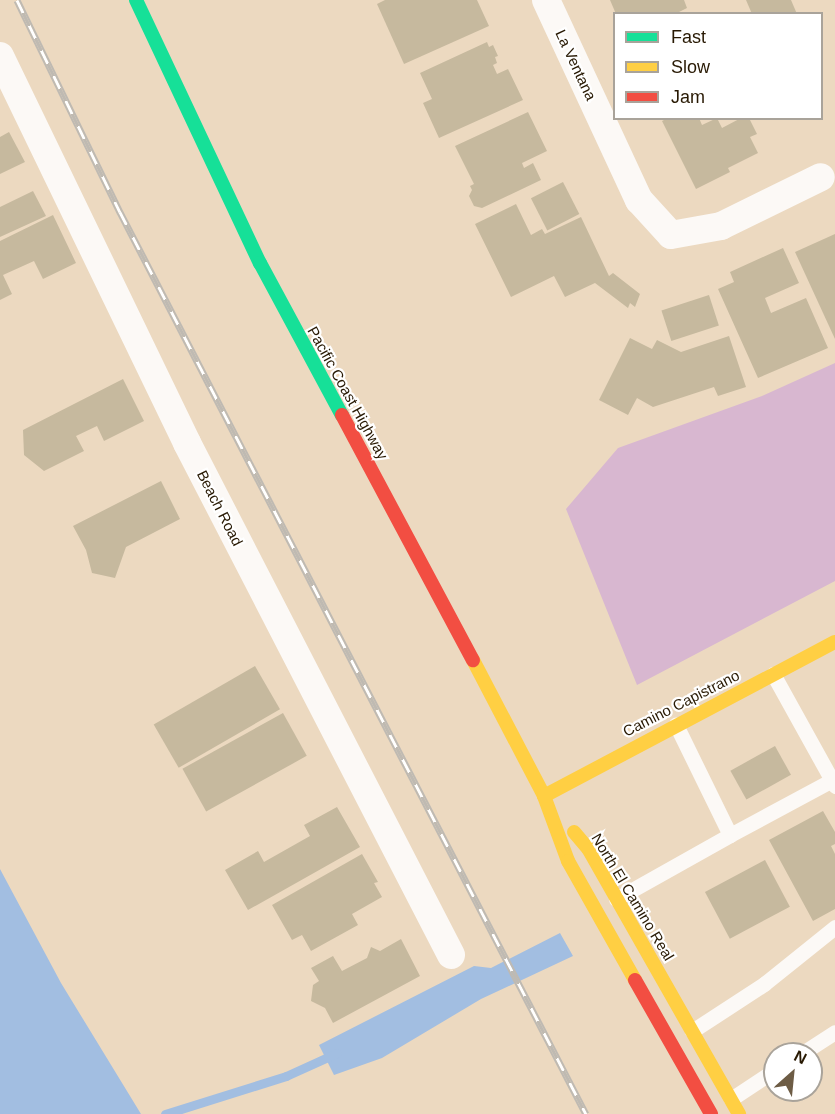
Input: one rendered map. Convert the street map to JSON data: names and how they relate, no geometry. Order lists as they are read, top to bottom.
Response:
{
  "streets": {
    "main road": ["Pacific Coast Highway", "Camino Capistrano", "North El Camino Real"],
    "street": ["La Ventana", "Beach Road"]
  },
  "crossings": [
    ["Pacific Coast Highway", "Camino Capistrano"],
    ["Pacific Coast Highway", "North El Camino Real"],
    ["Camino Capistrano", "North El Camino Real"]
  ],
  "legend": ["Fast", "Slow", "Jam"],
  "north": "top right"
}
